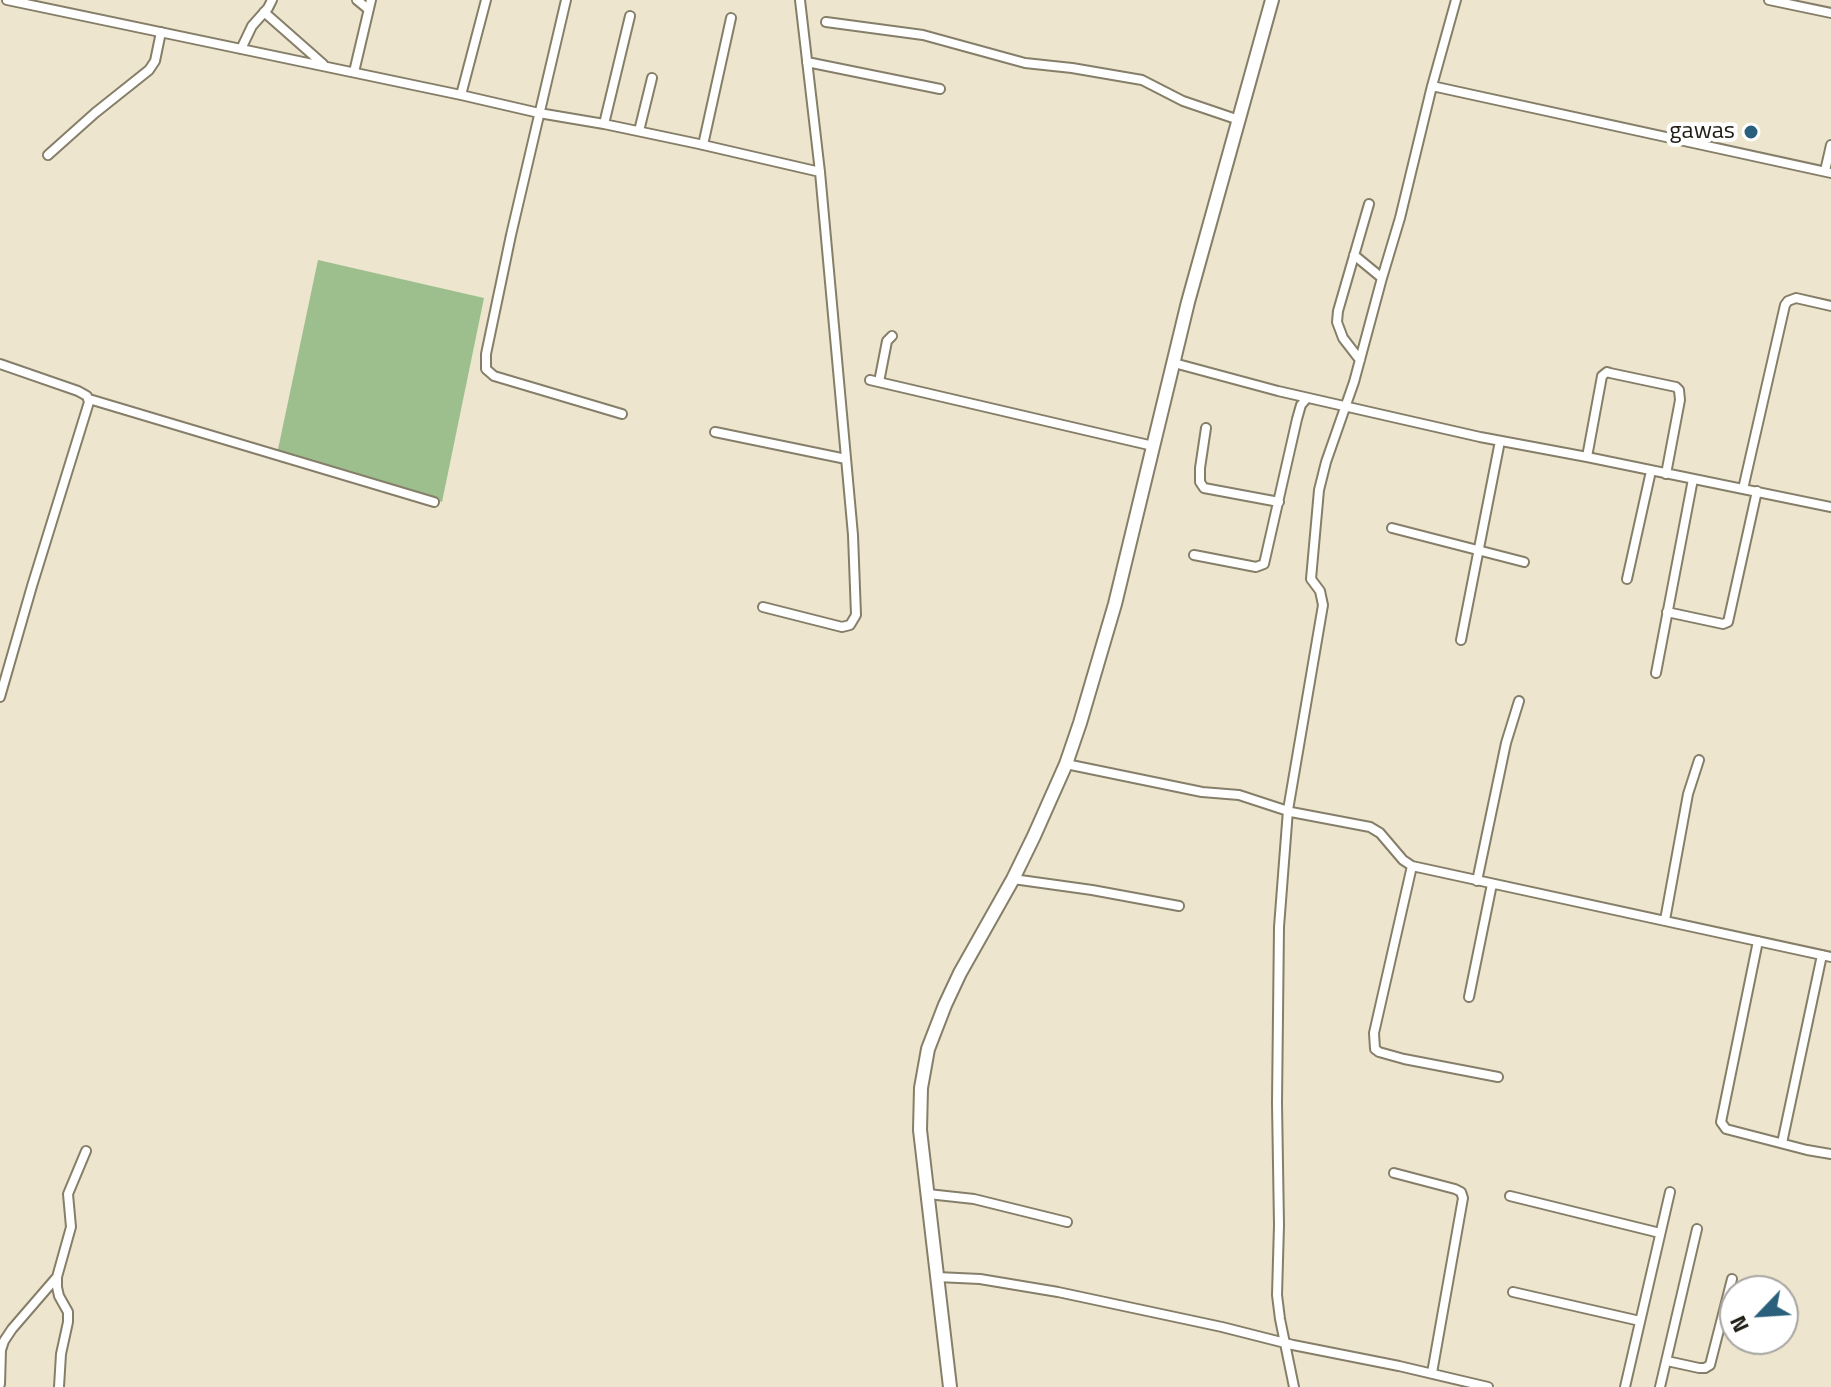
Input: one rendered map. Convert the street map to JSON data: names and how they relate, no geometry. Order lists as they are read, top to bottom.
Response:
{
  "places": ["gawas"],
  "north": "bottom left"
}
